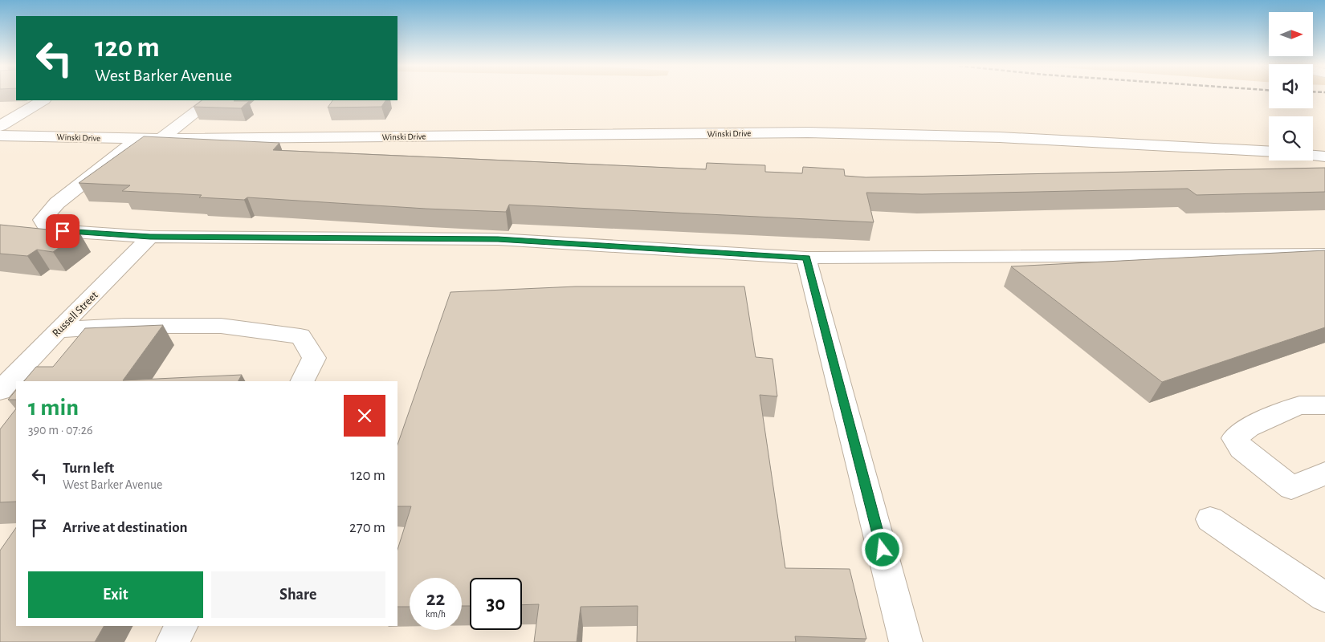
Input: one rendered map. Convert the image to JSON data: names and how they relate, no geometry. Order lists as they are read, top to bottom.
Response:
{
  "streets": {
    "street": ["Winski Drive", "Russell Street"]
  },
  "north": "right",
  "page": {
    "turn": ["120 m", "West Barker Avenue"],
    "heading": ["1 min", "390 m · 07:26"],
    "list": [
      {
        "name": "Turn left",
        "note": "West Barker Avenue",
        "value": "120 m"
      },
      {
        "name": "Arrive at destination",
        "value": "270 m"
      }
    ],
    "buttons": ["Exit", "Share"],
    "speed": "22 km/h",
    "limit": "30"
  }
}
